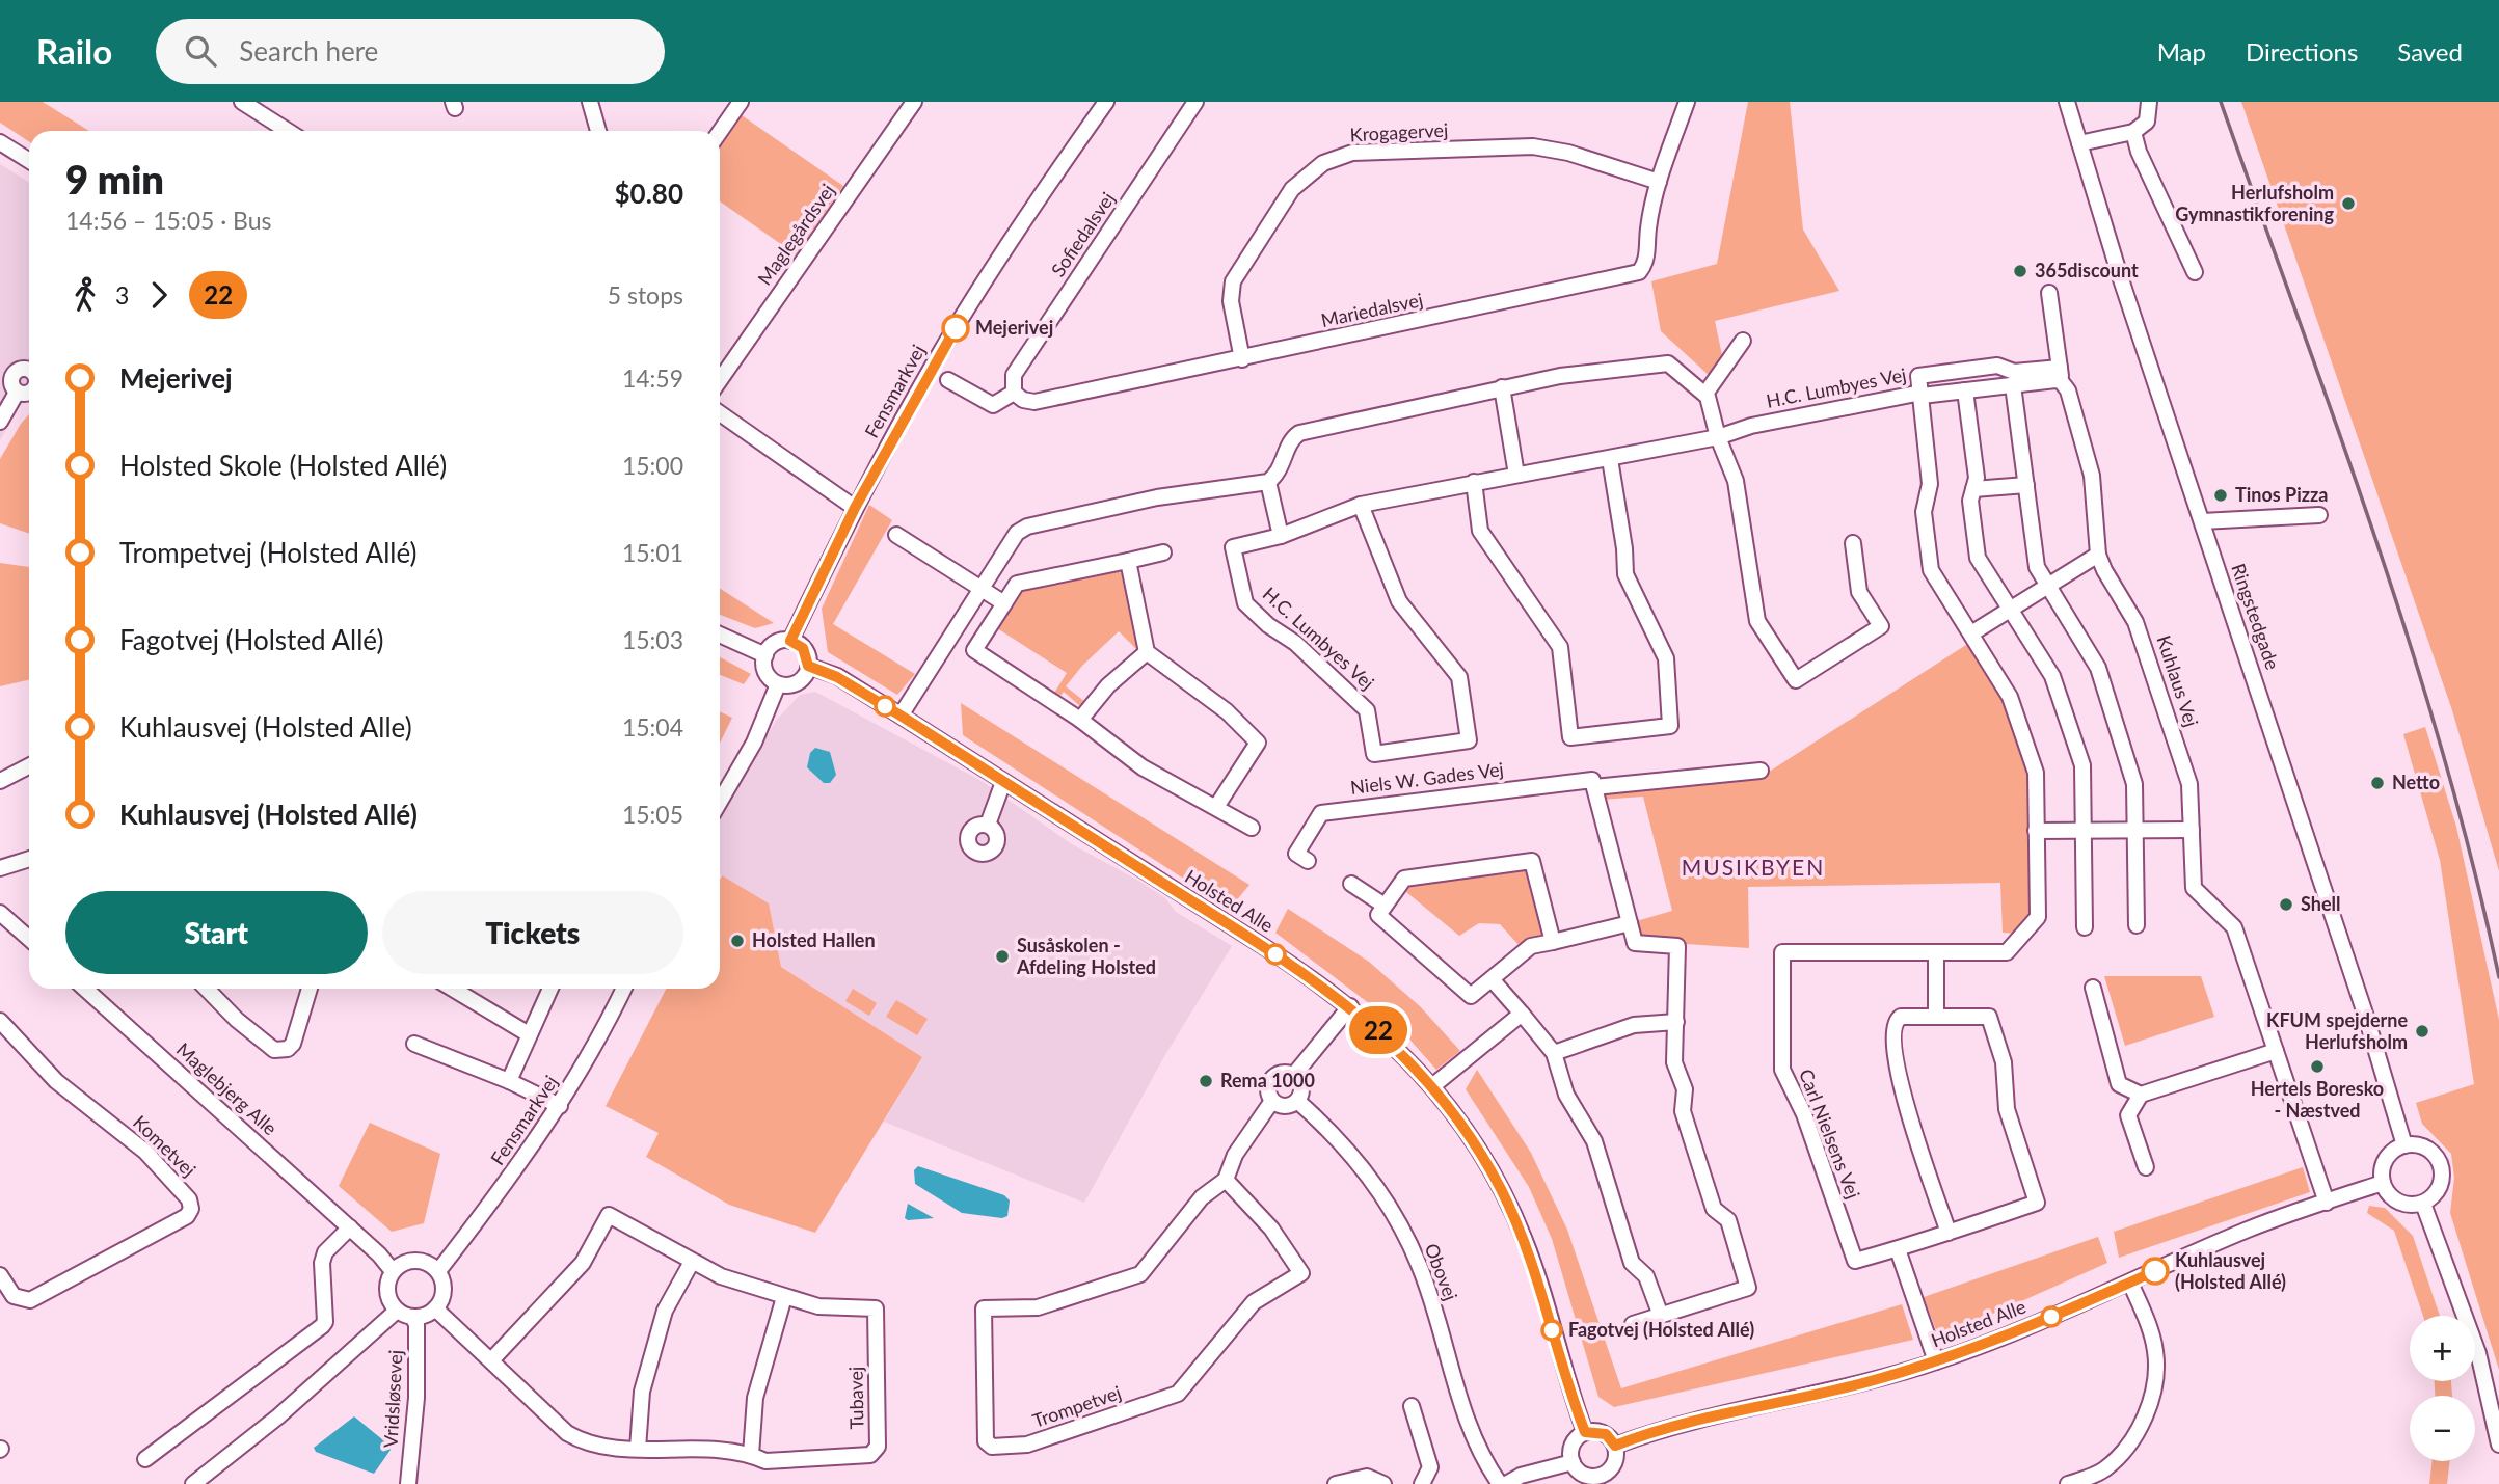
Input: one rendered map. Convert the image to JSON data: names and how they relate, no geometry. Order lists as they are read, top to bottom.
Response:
{
  "streets": {
    "street": [
      "Krogagervej",
      "Maglegårdsvej",
      "Sofiedalsvej",
      "Mariedalsvej",
      "H.C. Lumbyes Vej",
      "Fensmarkvej",
      "Ringstedgade",
      "Kuhlaus Vej",
      "Niels W. Gades Vej",
      "Holsted Alle",
      "Maglebjerg Alle",
      "Carl Nielsens Vej",
      "Kometvej",
      "Obovej",
      "Tubavej",
      "Vridsløsevej",
      "Trompetvej"
    ]
  },
  "crossings": [
    ["Krogagervej", "Mariedalsvej"],
    ["Sofiedalsvej", "Mariedalsvej"],
    ["Fensmarkvej", "Holsted Alle"],
    ["Fensmarkvej", "Maglebjerg Alle"],
    ["Fensmarkvej", "Tubavej"],
    ["Fensmarkvej", "Vridsløsevej"],
    ["Ringstedgade", "Holsted Alle"],
    ["Kuhlaus Vej", "Holsted Alle"],
    ["Maglebjerg Alle", "Tubavej"],
    ["Maglebjerg Alle", "Vridsløsevej"],
    ["Obovej", "Trompetvej"],
    ["Tubavej", "Vridsløsevej"]
  ],
  "districts": ["MUSIKBYEN"],
  "places": [
    "Herlufsholm Gymnastikforening",
    "365discount",
    "Mejerivej",
    "Tinos Pizza",
    "Netto",
    "Shell",
    "Holsted Hallen",
    "Susåskolen - Afdeling Holsted",
    "KFUM spejderne Herlufsholm",
    "Hertels Boresko - Næstved",
    "Rema 1000",
    "Kuhlausvej (Holsted Allé)",
    "Fagotvej (Holsted Allé)"
  ],
  "lines": ["bus line 22"],
  "page": {
    "header": "Railo",
    "search": "Search here",
    "nav": ["Map", "Directions", "Saved"],
    "on_map": "22",
    "heading": ["9 min", "14:56 – 15:05 · Bus", "$0.80"],
    "legs": ["3", "22", "5 stops"],
    "list": [
      {
        "name": "Mejerivej",
        "value": "14:59"
      },
      {
        "name": "Holsted Skole (Holsted Allé)",
        "value": "15:00"
      },
      {
        "name": "Trompetvej (Holsted Allé)",
        "value": "15:01"
      },
      {
        "name": "Fagotvej (Holsted Allé)",
        "value": "15:03"
      },
      {
        "name": "Kuhlausvej (Holsted Alle)",
        "value": "15:04"
      },
      {
        "name": "Kuhlausvej (Holsted Allé)",
        "value": "15:05"
      }
    ],
    "buttons": ["Start", "Tickets"],
    "map_buttons": ["+", "−"]
  }
}
